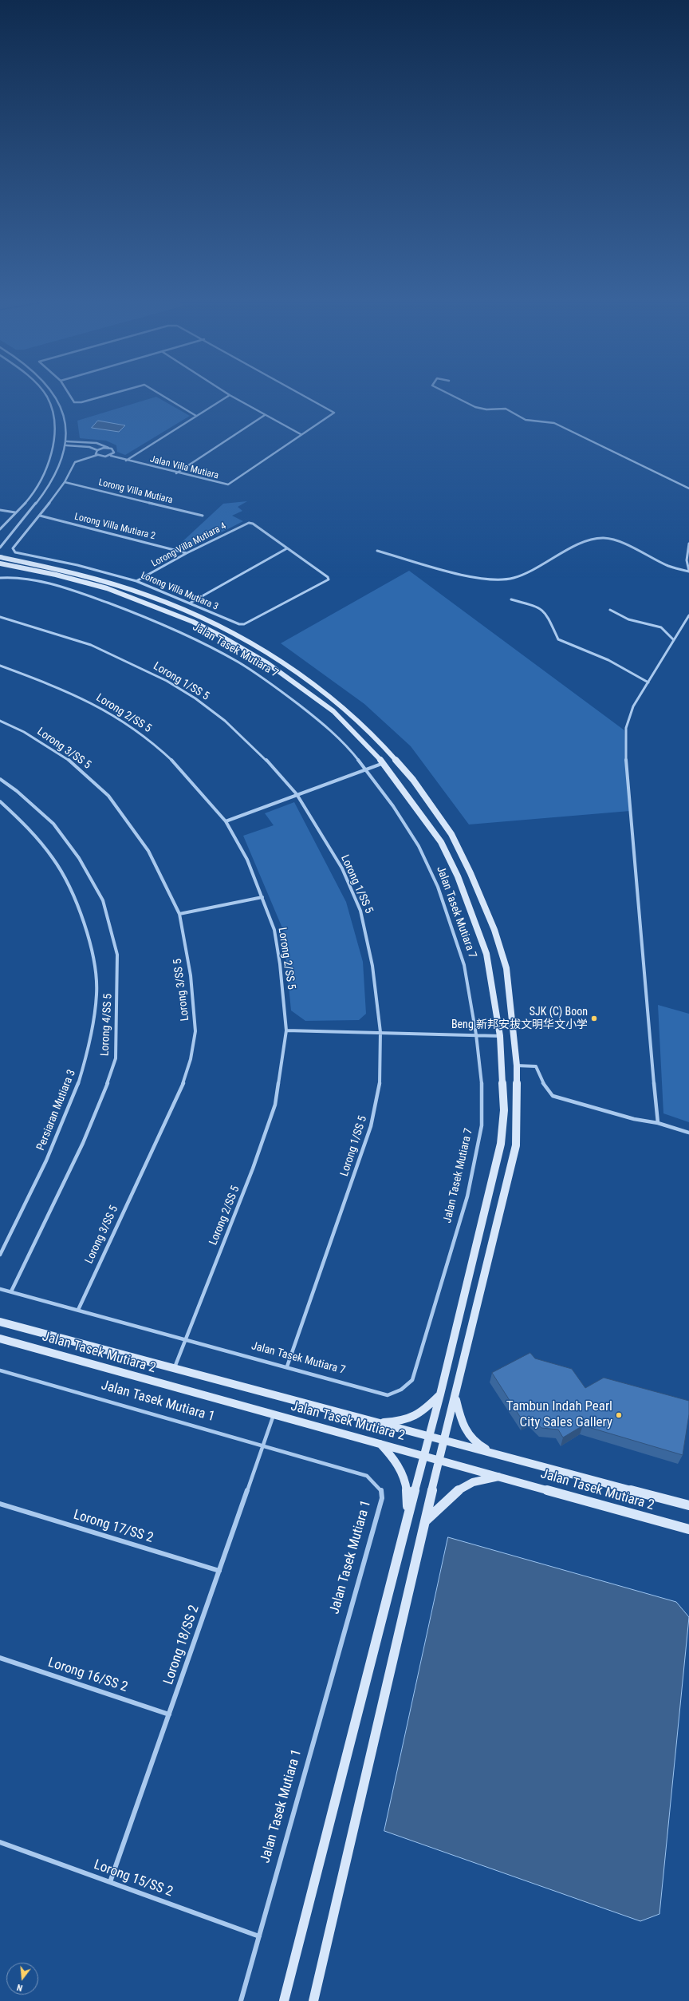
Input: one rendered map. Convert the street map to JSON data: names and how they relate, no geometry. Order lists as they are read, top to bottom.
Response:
{
  "streets": {
    "street": [
      "Jalan Villa Mutiara",
      "Lorong Villa Mutiara",
      "Lorong Villa Mutiara 2",
      "Lorong Villa Mutiara 4",
      "Lorong Villa Mutiara 3",
      "Jalan Tasek Mutiara 7",
      "Lorong 1/SS 5",
      "Lorong 2/SS 5",
      "Lorong 3/SS 5",
      "Lorong 4/SS 5",
      "Persiaran Mutiara 3",
      "Jalan Tasek Mutiara 2",
      "Jalan Tasek Mutiara 1",
      "Lorong 17/SS 2",
      "Lorong 18/SS 2",
      "Lorong 16/SS 2",
      "Lorong 15/SS 2"
    ]
  },
  "crossings": [
    ["Lorong Villa Mutiara 2", "Lorong Villa Mutiara 4"],
    ["Lorong Villa Mutiara 2", "Lorong Villa Mutiara 3"],
    ["Lorong Villa Mutiara 4", "Lorong Villa Mutiara 3"],
    ["Jalan Tasek Mutiara 7", "Lorong 1/SS 5"],
    ["Jalan Tasek Mutiara 7", "Lorong 2/SS 5"],
    ["Jalan Tasek Mutiara 7", "Lorong 3/SS 5"],
    ["Jalan Tasek Mutiara 7", "Lorong 4/SS 5"],
    ["Jalan Tasek Mutiara 7", "Jalan Tasek Mutiara 2"],
    ["Lorong 2/SS 5", "Jalan Tasek Mutiara 2"],
    ["Jalan Tasek Mutiara 2", "Lorong 18/SS 2"],
    ["Jalan Tasek Mutiara 1", "Lorong 18/SS 2"],
    ["Jalan Tasek Mutiara 1", "Lorong 15/SS 2"],
    ["Lorong 17/SS 2", "Lorong 18/SS 2"],
    ["Lorong 18/SS 2", "Lorong 16/SS 2"],
    ["Lorong 18/SS 2", "Lorong 15/SS 2"]
  ],
  "places": ["SJK (C) Boon Beng 新邦安拔文明华文小学", "Tambun Indah Pearl City Sales Gallery"],
  "north": "bottom"
}
